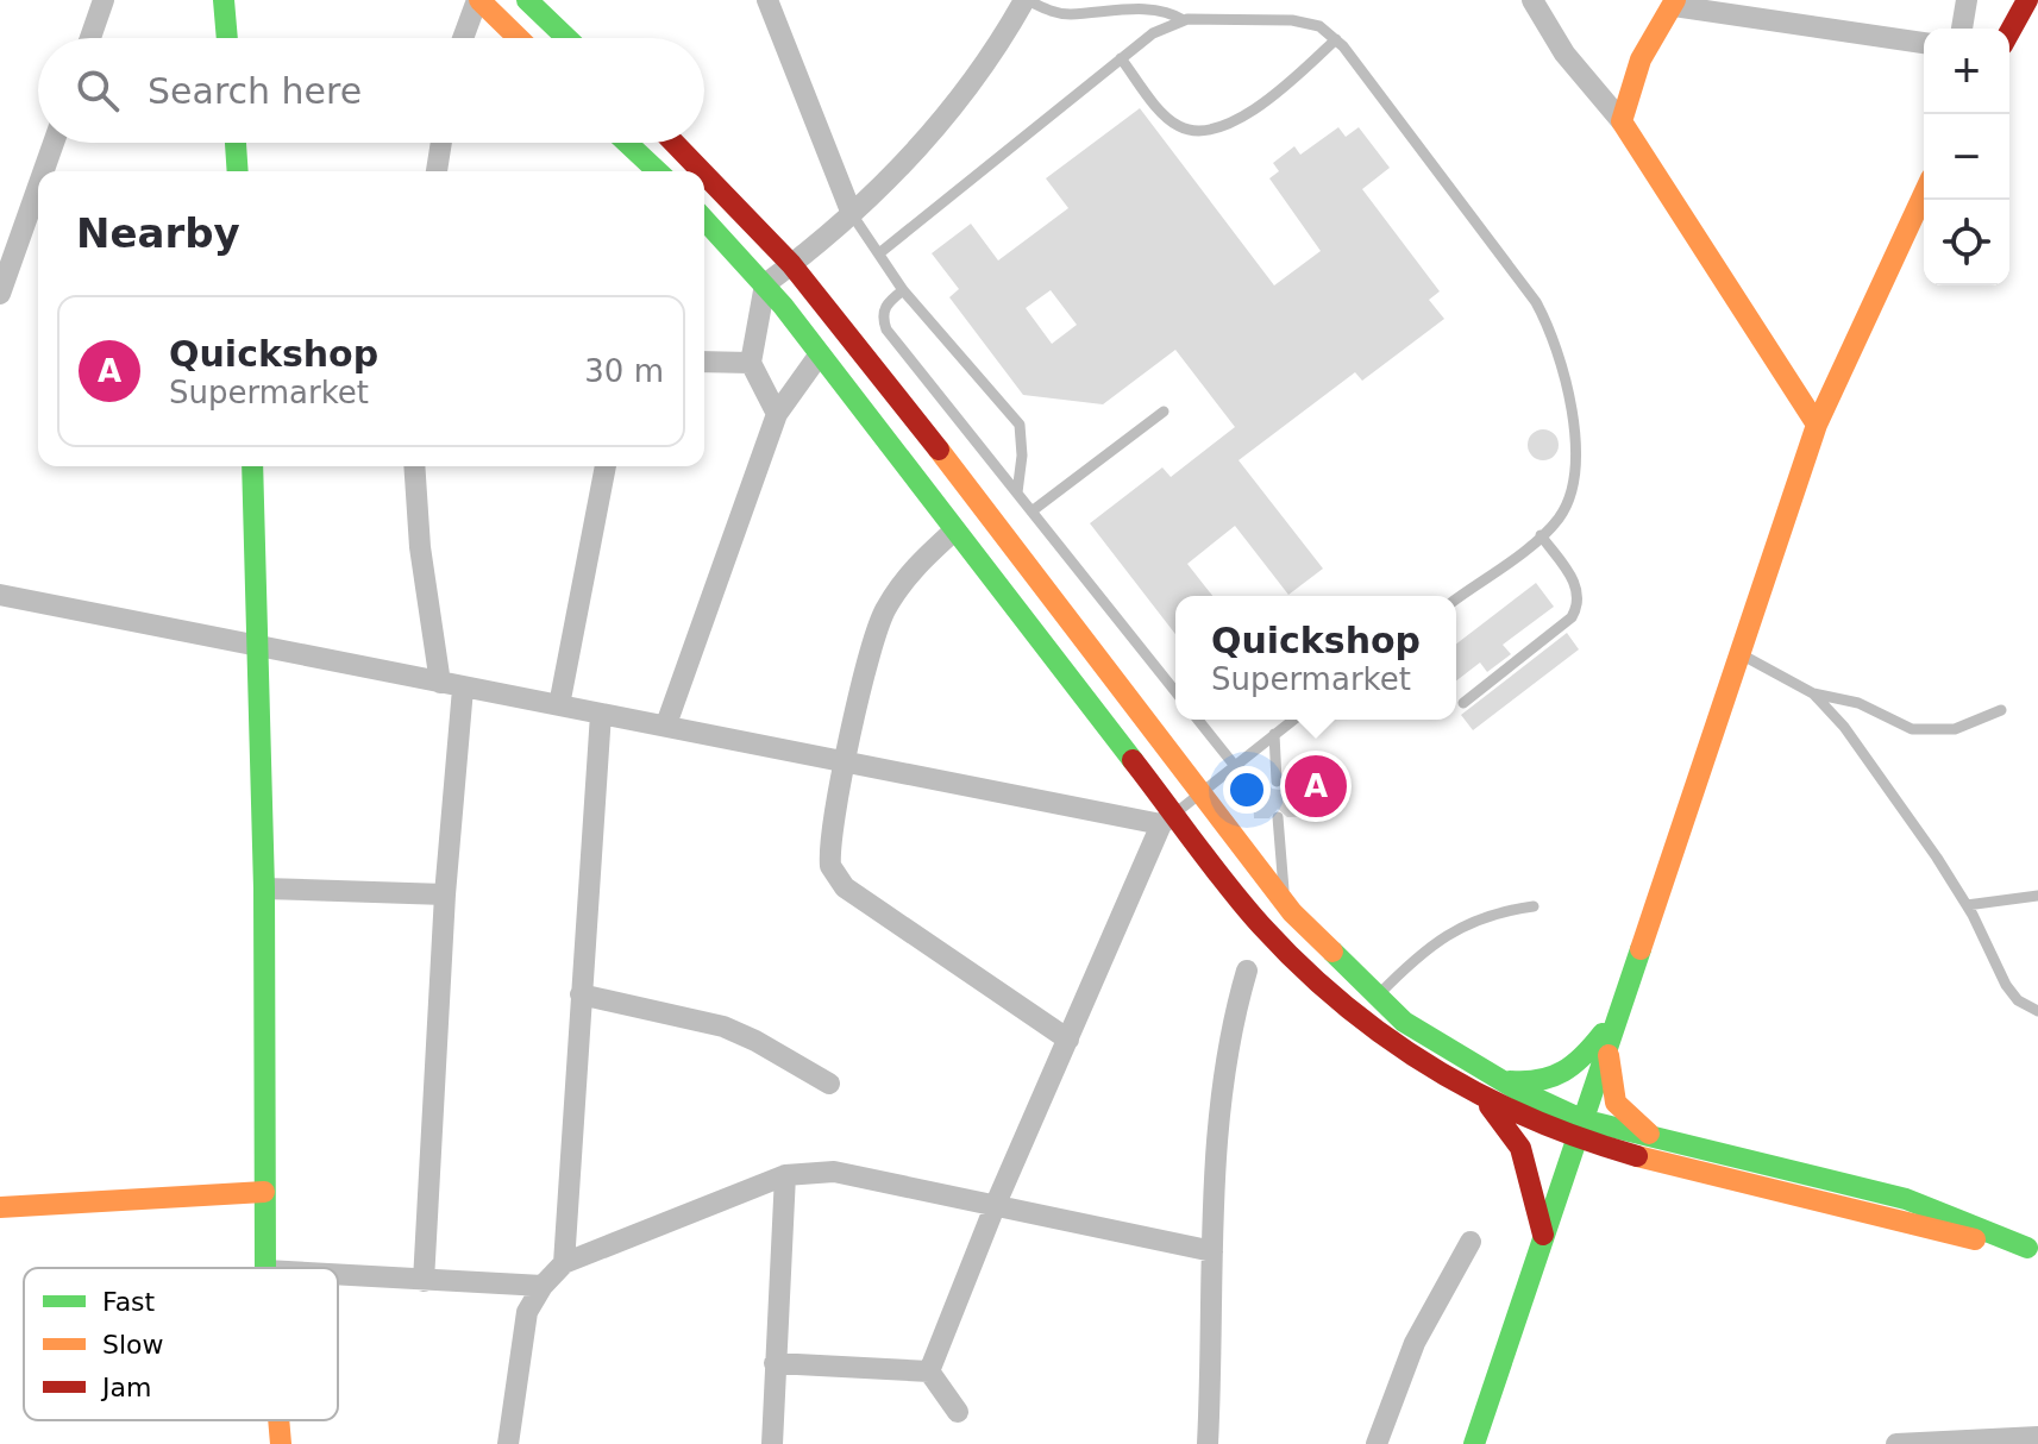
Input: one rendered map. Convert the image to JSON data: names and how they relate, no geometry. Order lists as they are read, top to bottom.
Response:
{
  "legend": ["Fast", "Slow", "Jam"],
  "page": {
    "map_buttons": ["+", "−"],
    "search": "Search here",
    "heading": "Nearby",
    "list": [
      {
        "mark": "A",
        "name": "Quickshop",
        "note": "Supermarket",
        "value": "30 m"
      }
    ],
    "popup": ["Quickshop", "Supermarket"],
    "pins": "A"
  }
}
